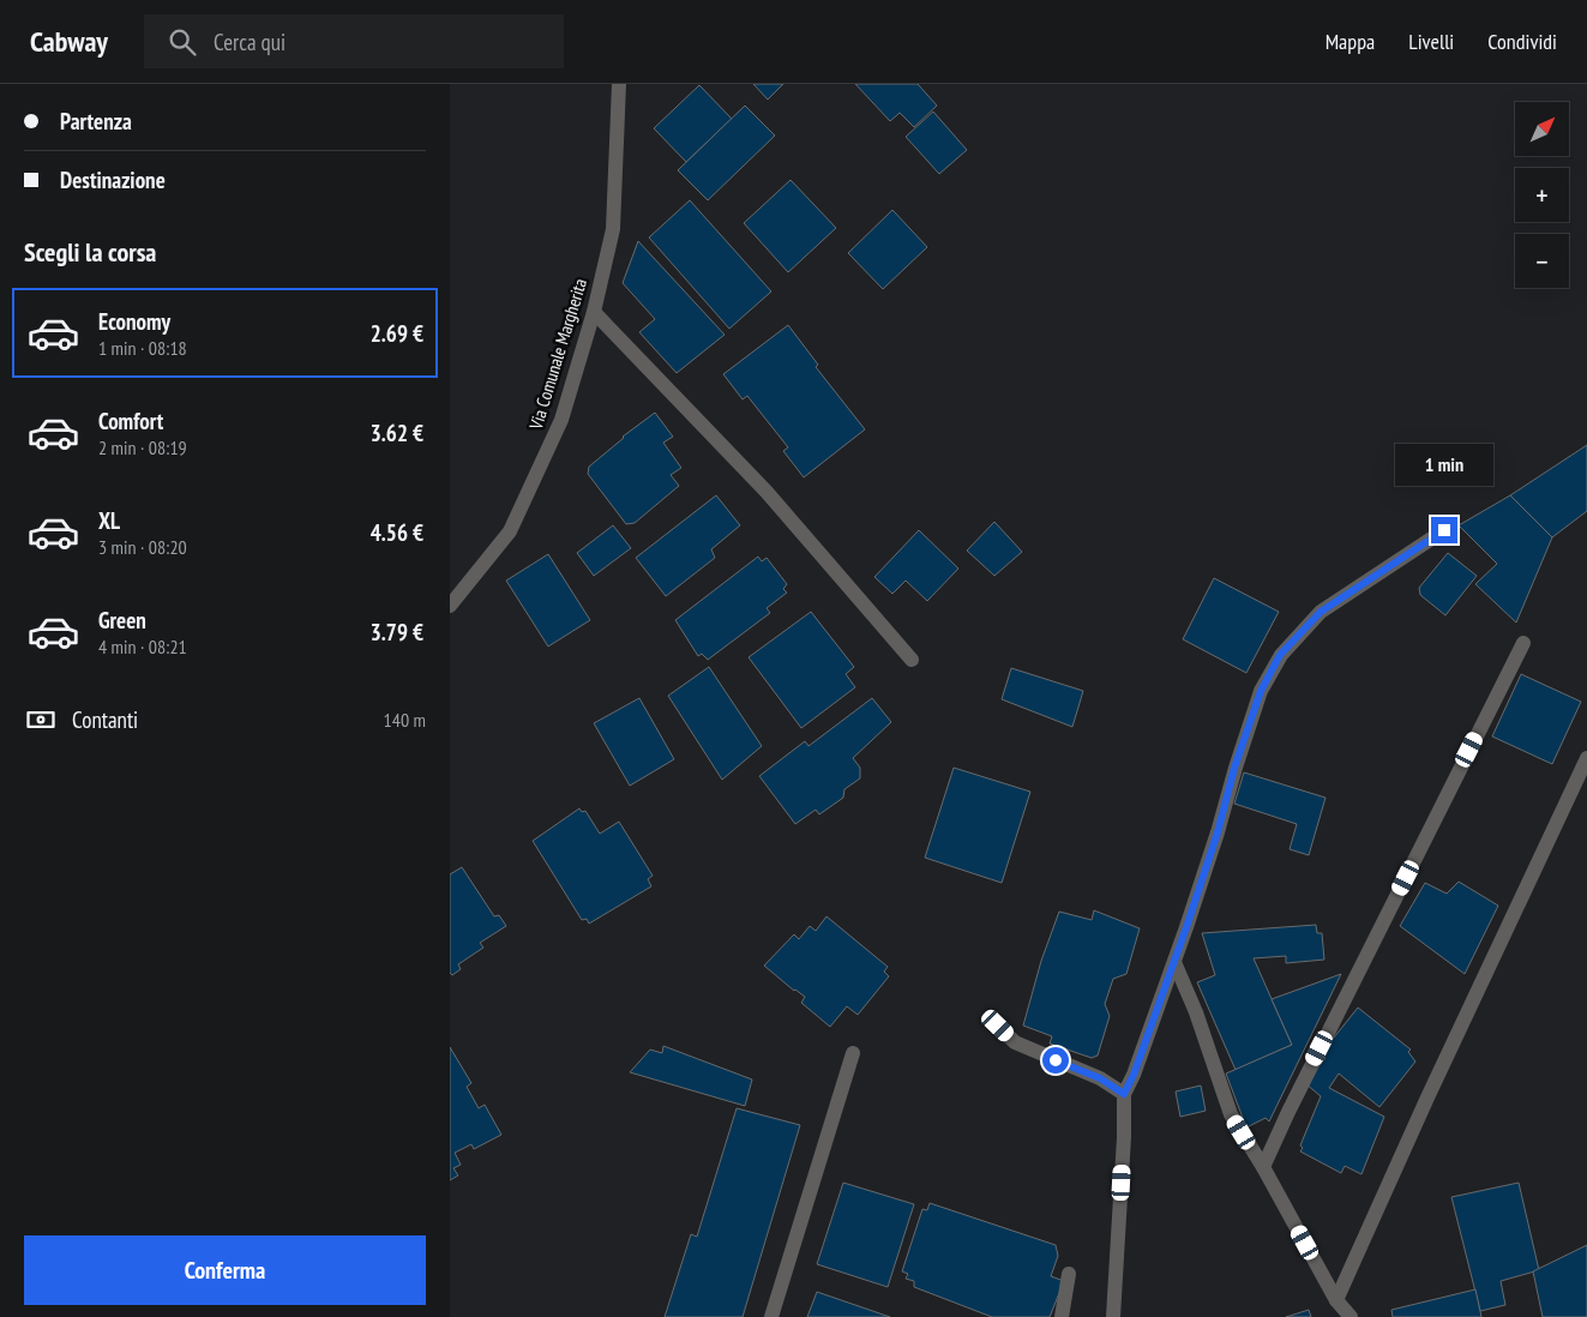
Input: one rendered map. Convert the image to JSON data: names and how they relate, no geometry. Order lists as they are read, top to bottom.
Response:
{
  "streets": {
    "street": ["Via Comunale Margherita"]
  },
  "north": "top right",
  "page": {
    "header": "Cabway",
    "search": "Cerca qui",
    "nav": ["Mappa", "Livelli", "Condividi"],
    "banner": ["Partenza", "Destinazione"],
    "map_buttons": ["+", "−"],
    "heading": "Scegli la corsa",
    "list": [
      {
        "name": "Economy",
        "note": "1 min · 08:18",
        "value": "2.69 €"
      },
      {
        "name": "Comfort",
        "note": "2 min · 08:19",
        "value": "3.62 €"
      },
      {
        "name": "XL",
        "note": "3 min · 08:20",
        "value": "4.56 €"
      },
      {
        "name": "Green",
        "note": "4 min · 08:21",
        "value": "3.79 €"
      }
    ],
    "bubble": "1 min",
    "pay": ["Contanti", "140 m"],
    "buttons": "Conferma"
  }
}
